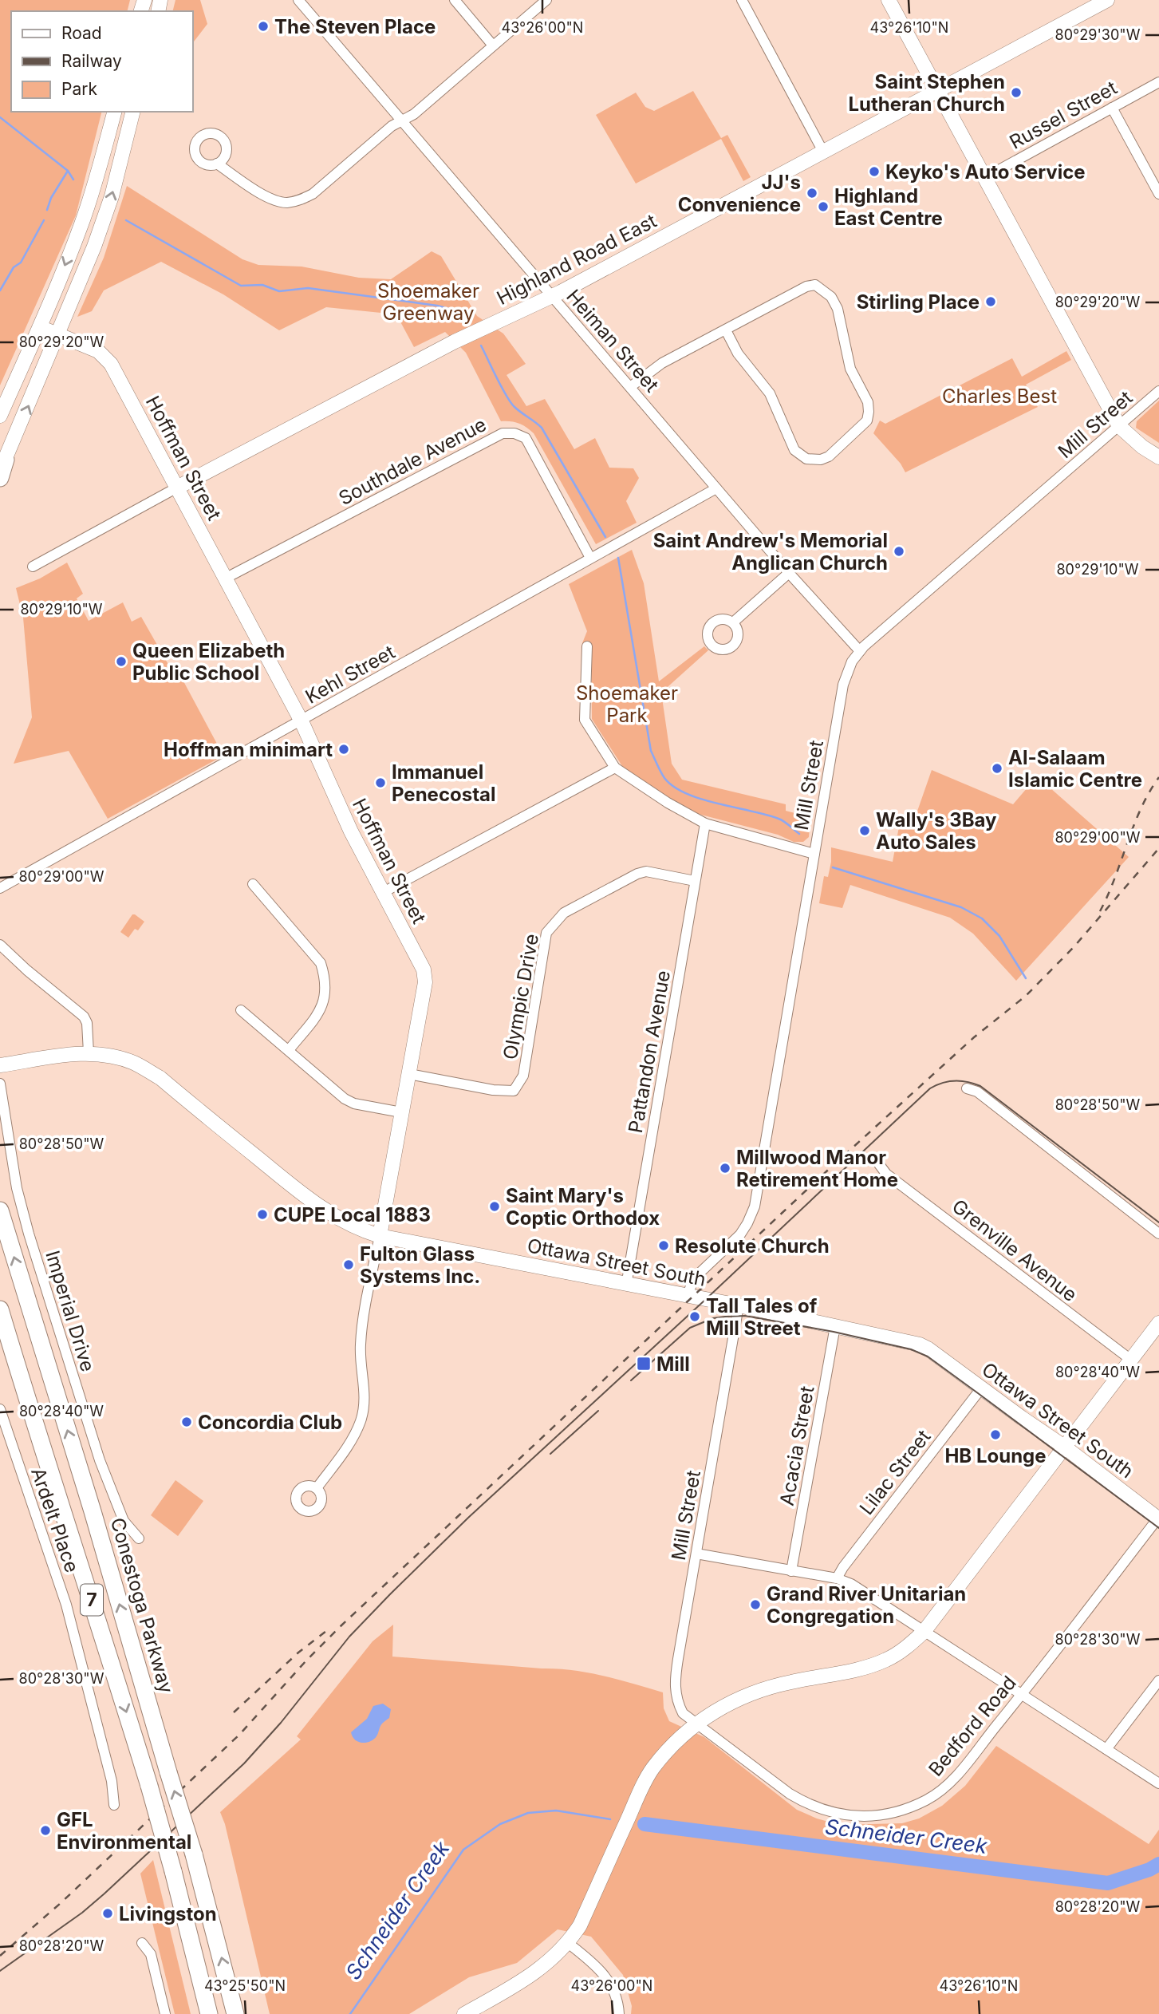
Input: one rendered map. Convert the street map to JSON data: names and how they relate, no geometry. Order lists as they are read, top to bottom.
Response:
{
  "streets": {
    "highway": ["7", "Conestoga Parkway"],
    "main road": ["Highland Road East", "Hoffman Street", "Ottawa Street South"],
    "street": [
      "Russel Street",
      "Heiman Street",
      "Mill Street",
      "Southdale Avenue",
      "Kehl Street",
      "Olympic Drive",
      "Pattandon Avenue",
      "Grenville Avenue",
      "Imperial Drive",
      "Acacia Street",
      "Lilac Street",
      "Ardelt Place",
      "Bedford Road"
    ]
  },
  "crossings": [
    ["Highland Road East", "Heiman Street"],
    ["Highland Road East", "Hoffman Street"],
    ["Heiman Street", "Mill Street"],
    ["Heiman Street", "Kehl Street"],
    ["Mill Street", "Ottawa Street South"],
    ["Mill Street", "Bedford Road"],
    ["Hoffman Street", "Southdale Avenue"],
    ["Hoffman Street", "Kehl Street"],
    ["Hoffman Street", "Olympic Drive"],
    ["Hoffman Street", "Ottawa Street South"],
    ["Southdale Avenue", "Kehl Street"],
    ["Olympic Drive", "Pattandon Avenue"],
    ["Pattandon Avenue", "Ottawa Street South"],
    ["Ottawa Street South", "Acacia Street"],
    ["Ottawa Street South", "Lilac Street"],
    ["Ottawa Street South", "Bedford Road"]
  ],
  "water": ["Schneider Creek"],
  "parks": ["Shoemaker Greenway", "Charles Best", "Shoemaker Park"],
  "places": {
    "other": [
      "The Steven Place",
      "Saint Stephen Lutheran Church",
      "Keyko's Auto Service",
      "JJ's Convenience",
      "Highland East Centre",
      "Stirling Place",
      "Saint Andrew's Memorial Anglican Church",
      "Queen Elizabeth Public School",
      "Hoffman minimart",
      "Al-Salaam Islamic Centre",
      "Immanuel Penecostal",
      "Wally's 3Bay Auto Sales",
      "Millwood Manor Retirement Home",
      "Saint Mary's Coptic Orthodox",
      "CUPE Local 1883",
      "Resolute Church",
      "Fulton Glass Systems Inc.",
      "Tall Tales of Mill Street",
      "Concordia Club",
      "HB Lounge",
      "Grand River Unitarian Congregation",
      "GFL Environmental",
      "Livingston"
    ],
    "transit": ["Mill"]
  },
  "legend": ["Road", "Railway", "Park"],
  "coordinates": [
    "43°26'00\"N",
    "43°26'10\"N",
    "80°29'30\"W",
    "80°29'20\"W",
    "80°29'10\"W",
    "80°29'00\"W",
    "80°28'50\"W",
    "80°28'40\"W",
    "80°28'30\"W",
    "80°28'20\"W",
    "43°25'50\"N"
  ]
}
